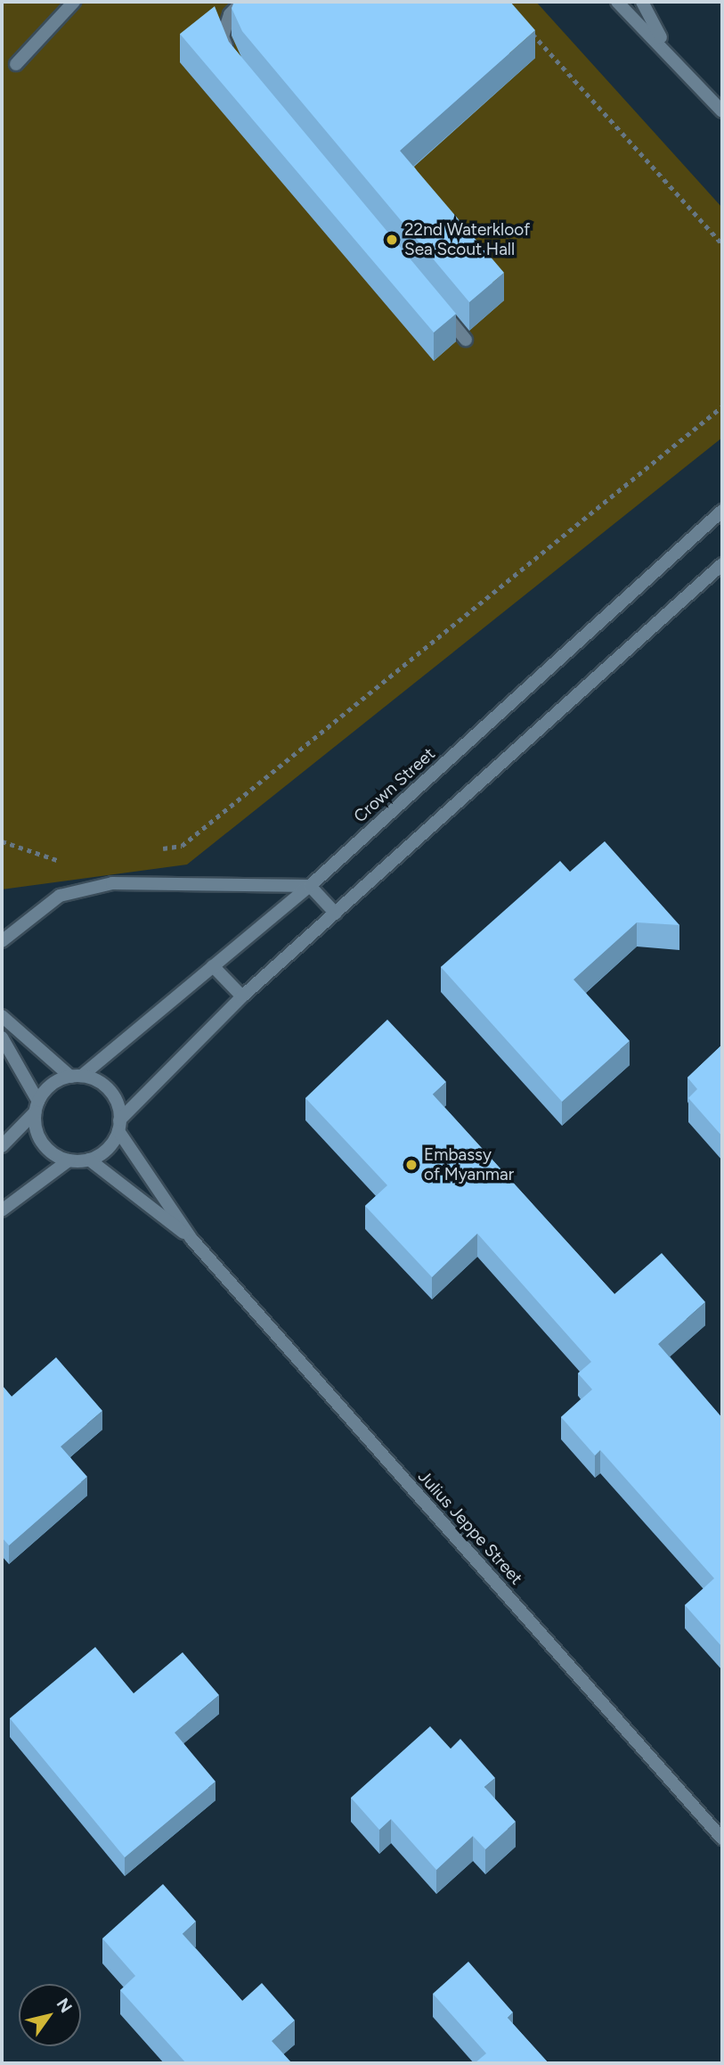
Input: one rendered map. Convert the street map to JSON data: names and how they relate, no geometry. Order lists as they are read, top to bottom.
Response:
{
  "streets": {
    "street": ["Crown Street", "Julius Jeppe Street"]
  },
  "crossings": [
    ["Crown Street", "Julius Jeppe Street"]
  ],
  "places": ["22nd Waterkloof Sea Scout Hall", "Embassy of Myanmar"],
  "north": "top right"
}
